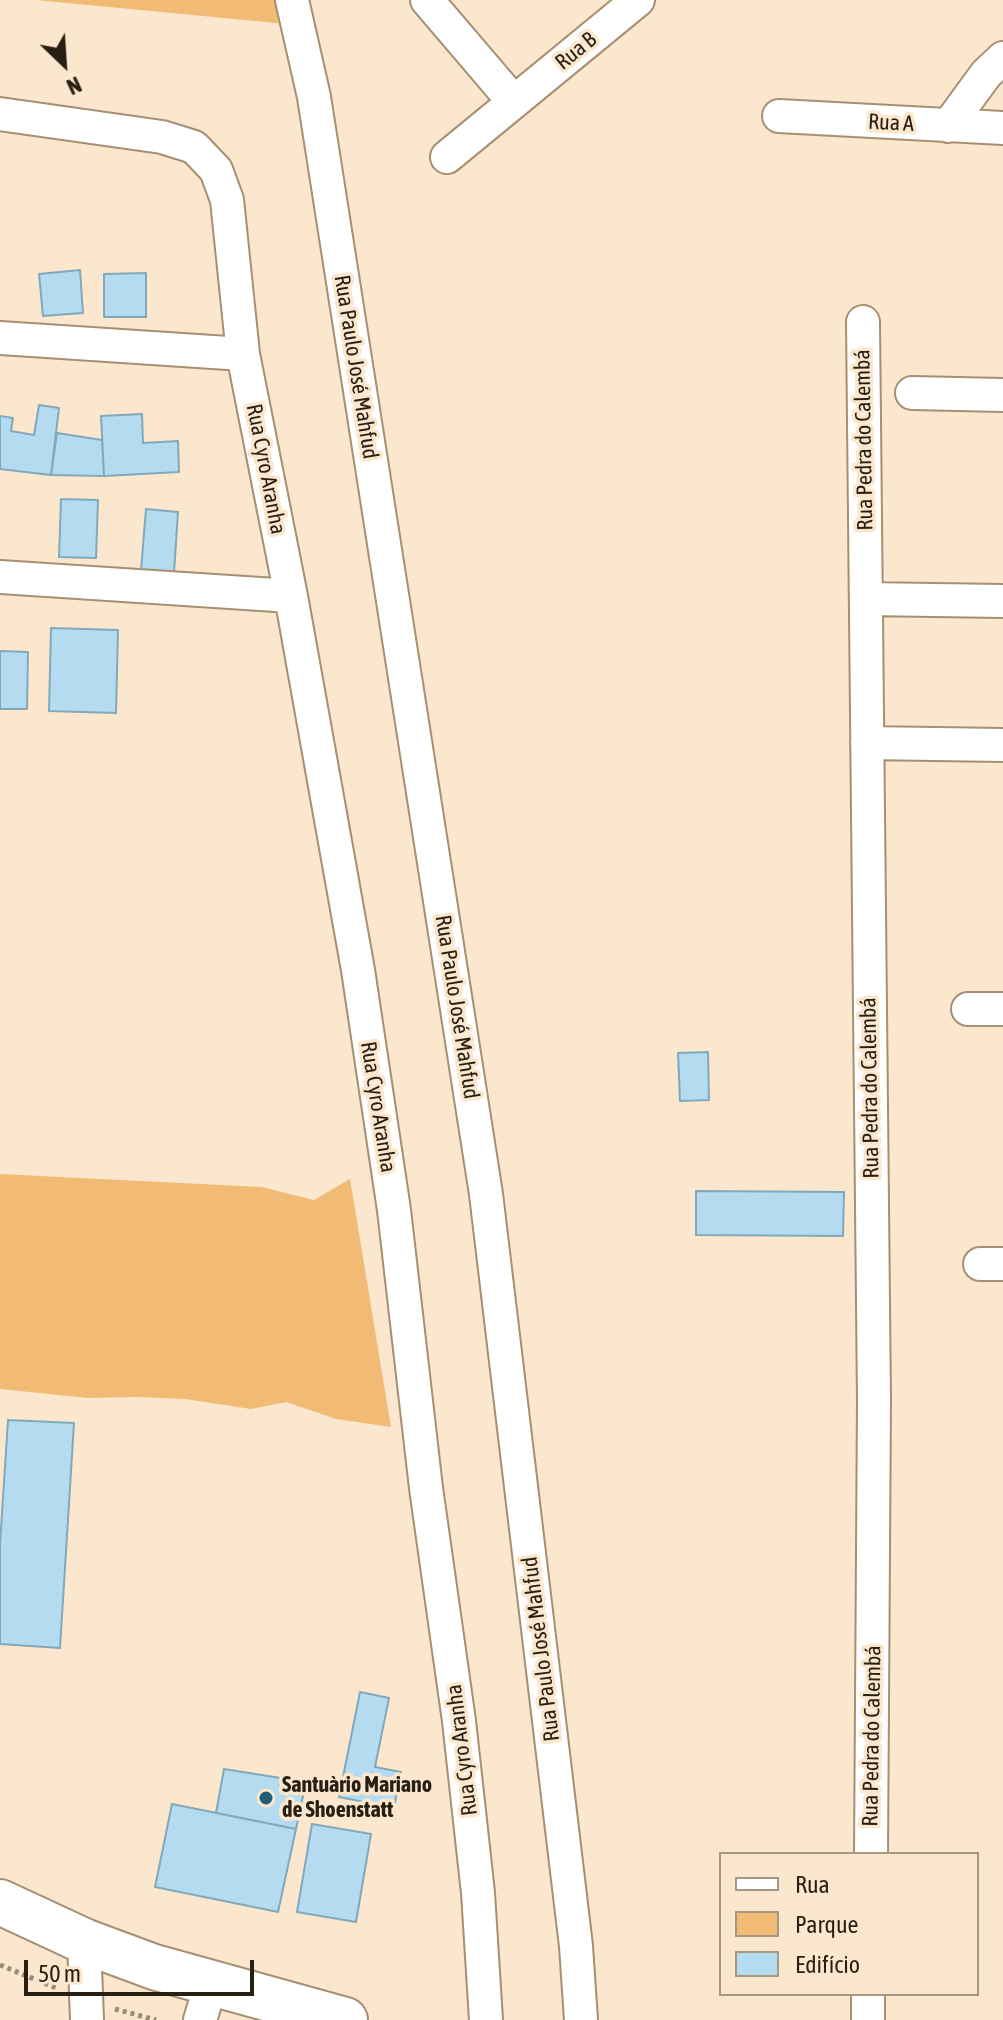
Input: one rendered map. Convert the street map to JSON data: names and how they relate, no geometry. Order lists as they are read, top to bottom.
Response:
{
  "streets": {
    "street": [
      "Rua B",
      "Rua A",
      "Rua Paulo José Mahfud",
      "Rua Pedra do Calembá",
      "Rua Cyro Aranha"
    ]
  },
  "places": ["Santuàrio Mariano de Shoenstatt"],
  "legend": ["Rua", "Parque", "Edifício"],
  "scale_bar": "50 m",
  "north": "bottom right"
}
